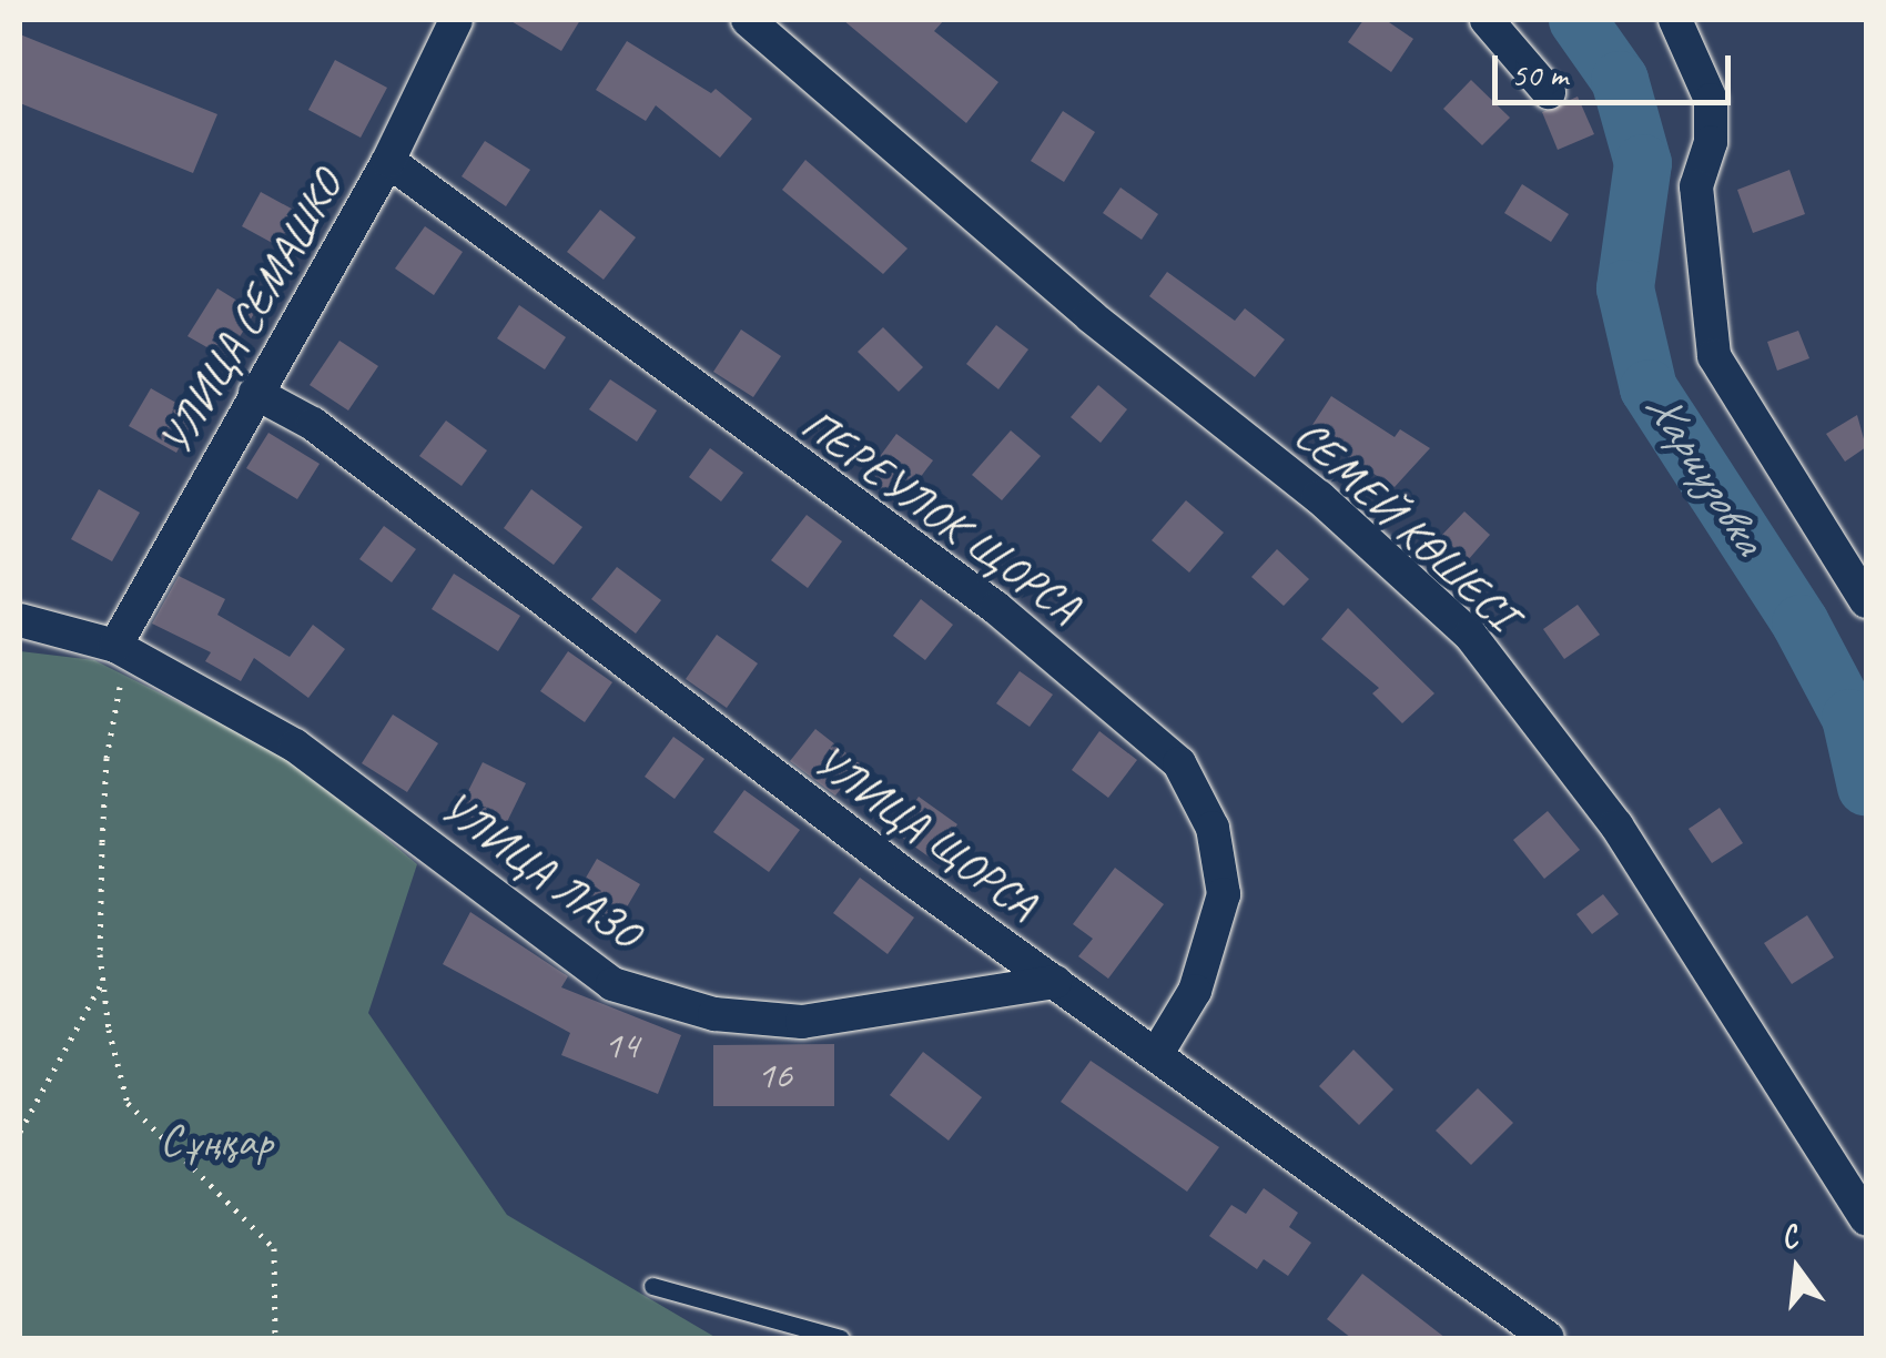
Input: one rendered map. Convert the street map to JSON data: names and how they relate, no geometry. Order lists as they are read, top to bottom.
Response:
{
  "streets": {
    "street": [
      "УЛИЦА СЕМАШКО",
      "ПЕРЕУЛОК ЩОРСА",
      "СЕМЕЙ КӨШЕСІ",
      "УЛИЦА ЩОРСА",
      "УЛИЦА ЛАЗО"
    ]
  },
  "crossings": [
    ["УЛИЦА СЕМАШКО", "ПЕРЕУЛОК ЩОРСА"],
    ["УЛИЦА СЕМАШКО", "УЛИЦА ЩОРСА"],
    ["УЛИЦА СЕМАШКО", "УЛИЦА ЛАЗО"],
    ["ПЕРЕУЛОК ЩОРСА", "УЛИЦА ЩОРСА"],
    ["УЛИЦА ЩОРСА", "УЛИЦА ЛАЗО"]
  ],
  "water": ["Хариузовка"],
  "parks": ["Сұңқар"],
  "house_numbers": ["14", "16"],
  "scale_bar": "50 m",
  "north": "top"
}
